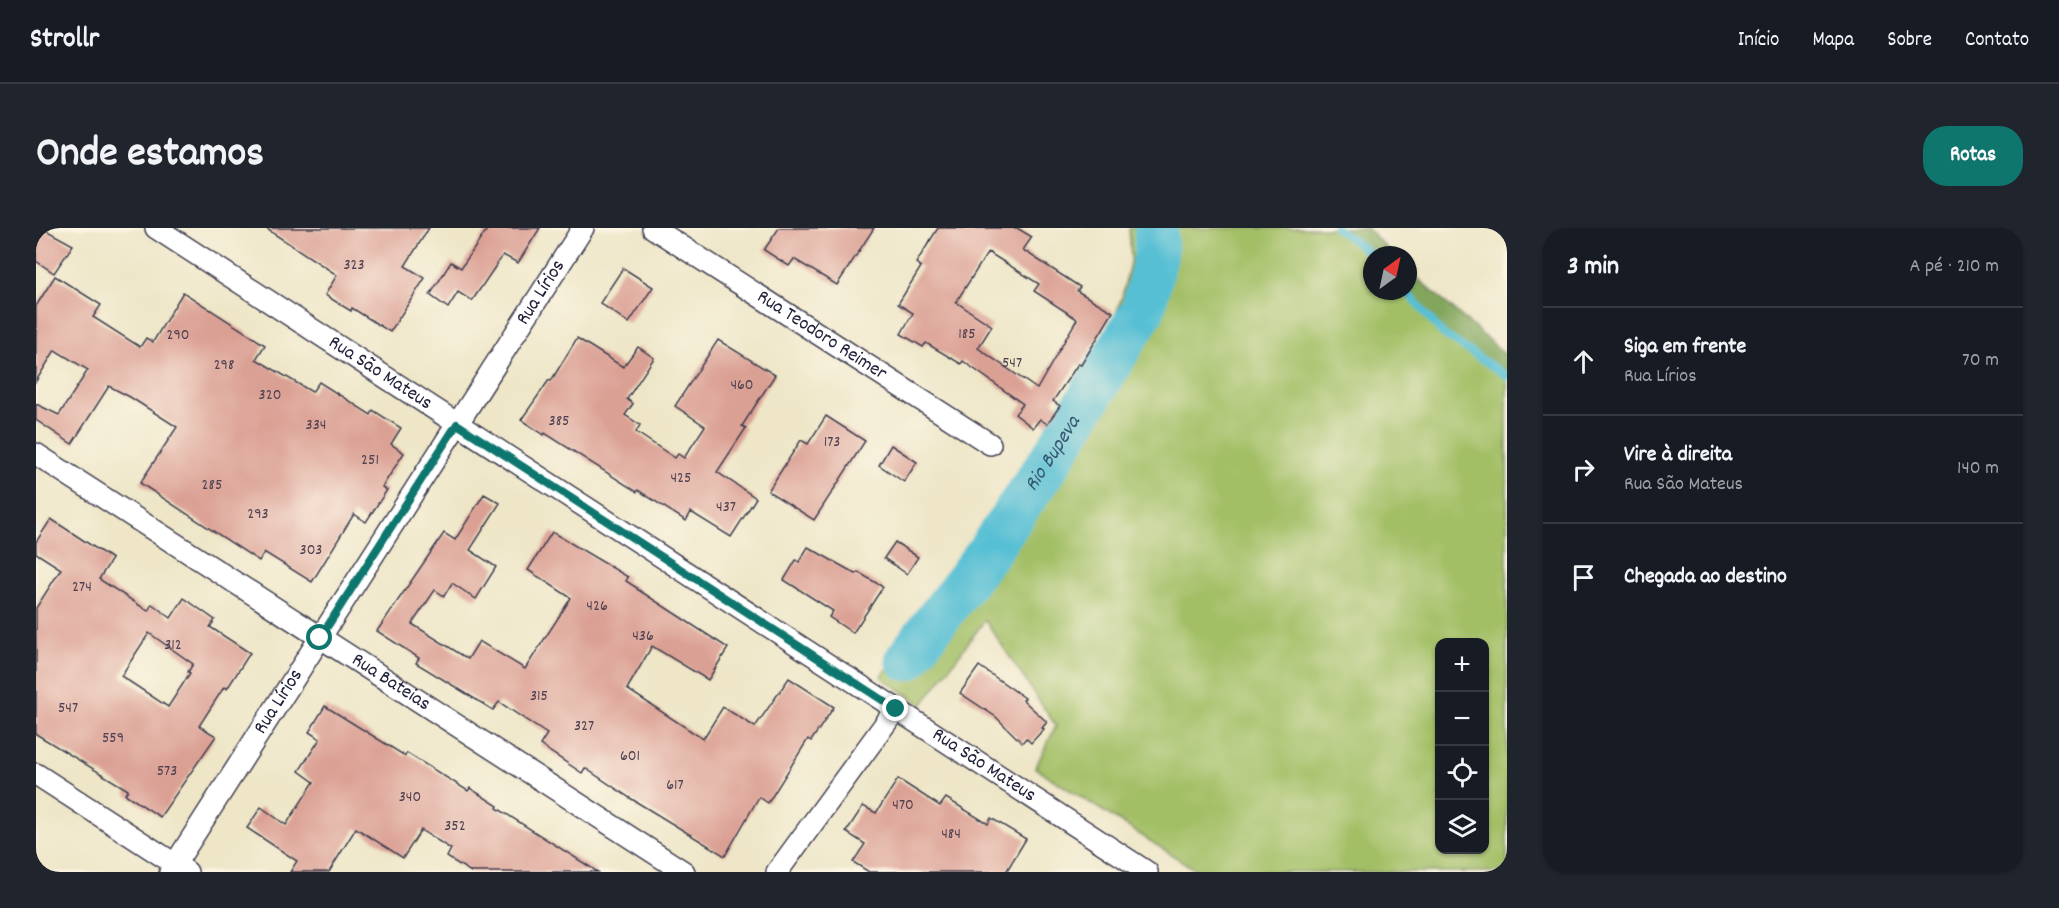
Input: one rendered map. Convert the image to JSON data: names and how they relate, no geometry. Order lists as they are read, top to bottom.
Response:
{
  "streets": {
    "street": [
      "Rua Lírios",
      "Rua Teodoro Reimer",
      "Rua São Mateus",
      "Rua Bateias"
    ]
  },
  "crossings": [
    ["Rua Lírios", "Rua São Mateus"],
    ["Rua Lírios", "Rua Bateias"]
  ],
  "water": ["Rio Bupeva"],
  "house_numbers": [
    "323",
    "185",
    "290",
    "547",
    "298",
    "460",
    "320",
    "385",
    "334",
    "173",
    "251",
    "425",
    "285",
    "437",
    "293",
    "303",
    "274",
    "426",
    "436",
    "312",
    "315",
    "547",
    "327",
    "559",
    "601",
    "573",
    "617",
    "340",
    "470",
    "352",
    "484"
  ],
  "north": "top right",
  "page": {
    "header": "Strollr",
    "nav": [
      "Início",
      "Mapa",
      "Sobre",
      "Contato"
    ],
    "title": "Onde estamos",
    "buttons": "Rotas",
    "heading": ["3 min", "A pé · 210 m"],
    "list": [
      ["Siga em frente", "Rua Lírios", "70 m"],
      ["Vire à direita", "Rua São Mateus", "140 m"],
      "Chegada ao destino"
    ],
    "map_buttons": ["+", "−"]
  }
}
